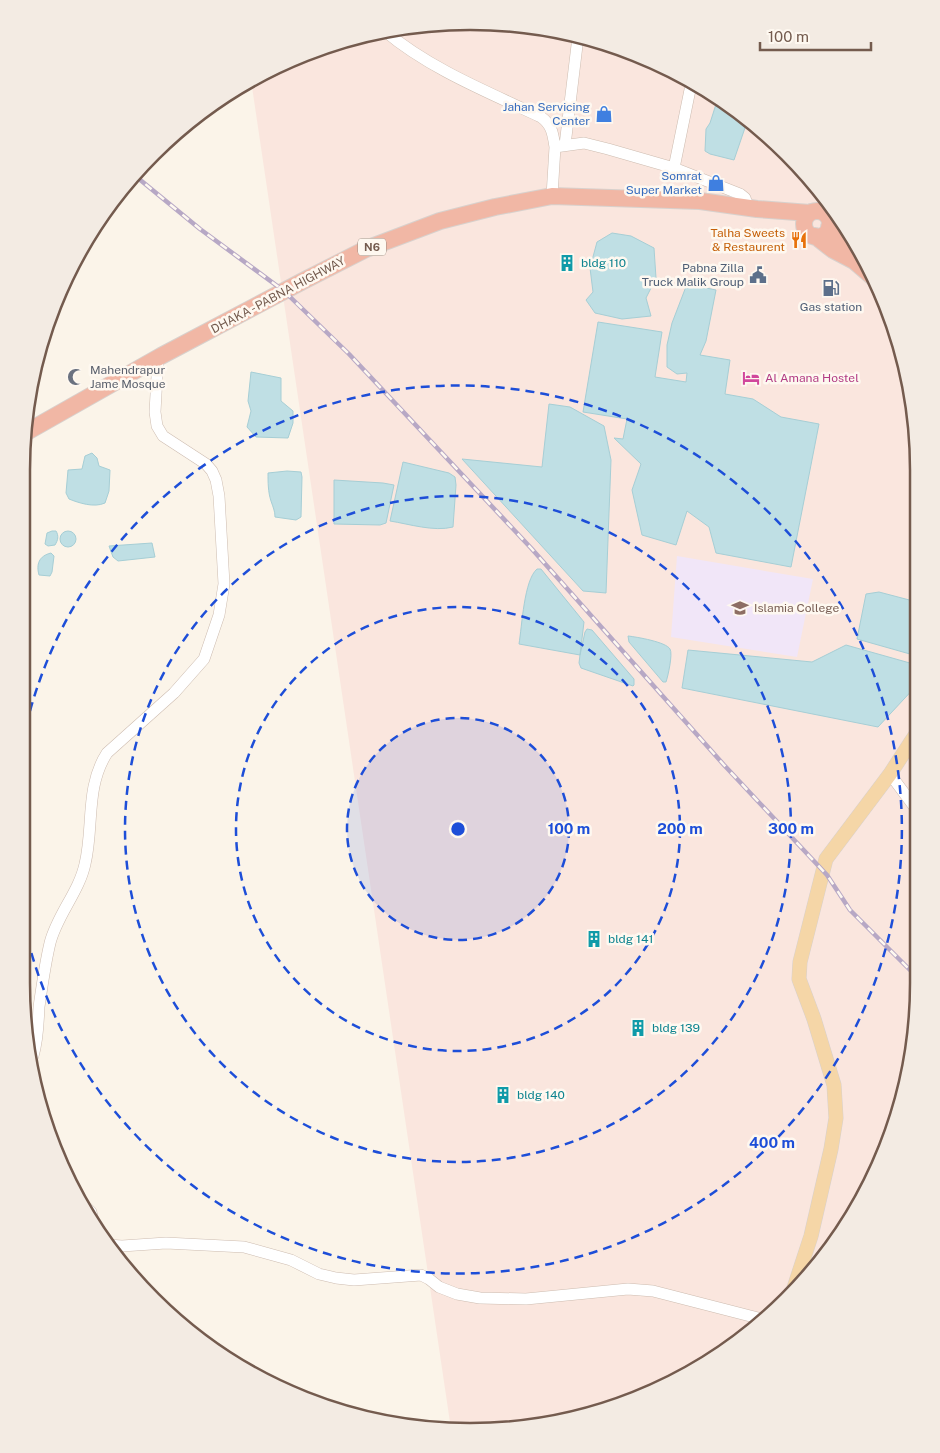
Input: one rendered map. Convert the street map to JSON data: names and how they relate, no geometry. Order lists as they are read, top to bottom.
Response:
{
  "streets": {
    "highway": ["N6", "DHAKA - PABNA HIGHWAY"]
  },
  "places": {
    "shop": ["Jahan Servicing Center", "Somrat Super Market"],
    "restaurant": ["Talha Sweets & Restaurent"],
    "building": [
      "bldg 110",
      "bldg 141",
      "bldg 139",
      "bldg 140"
    ],
    "public building": ["Pabna Zilla Truck Malik Group"],
    "fuel station": ["Gas station"],
    "mosque": ["Mahendrapur Jame Mosque"],
    "hotel": ["Al Amana Hostel"],
    "school or university": ["Islamia College"]
  },
  "scale_bar": "100 m",
  "rings": [
    "100 m",
    "200 m",
    "300 m",
    "400 m"
  ]
}
